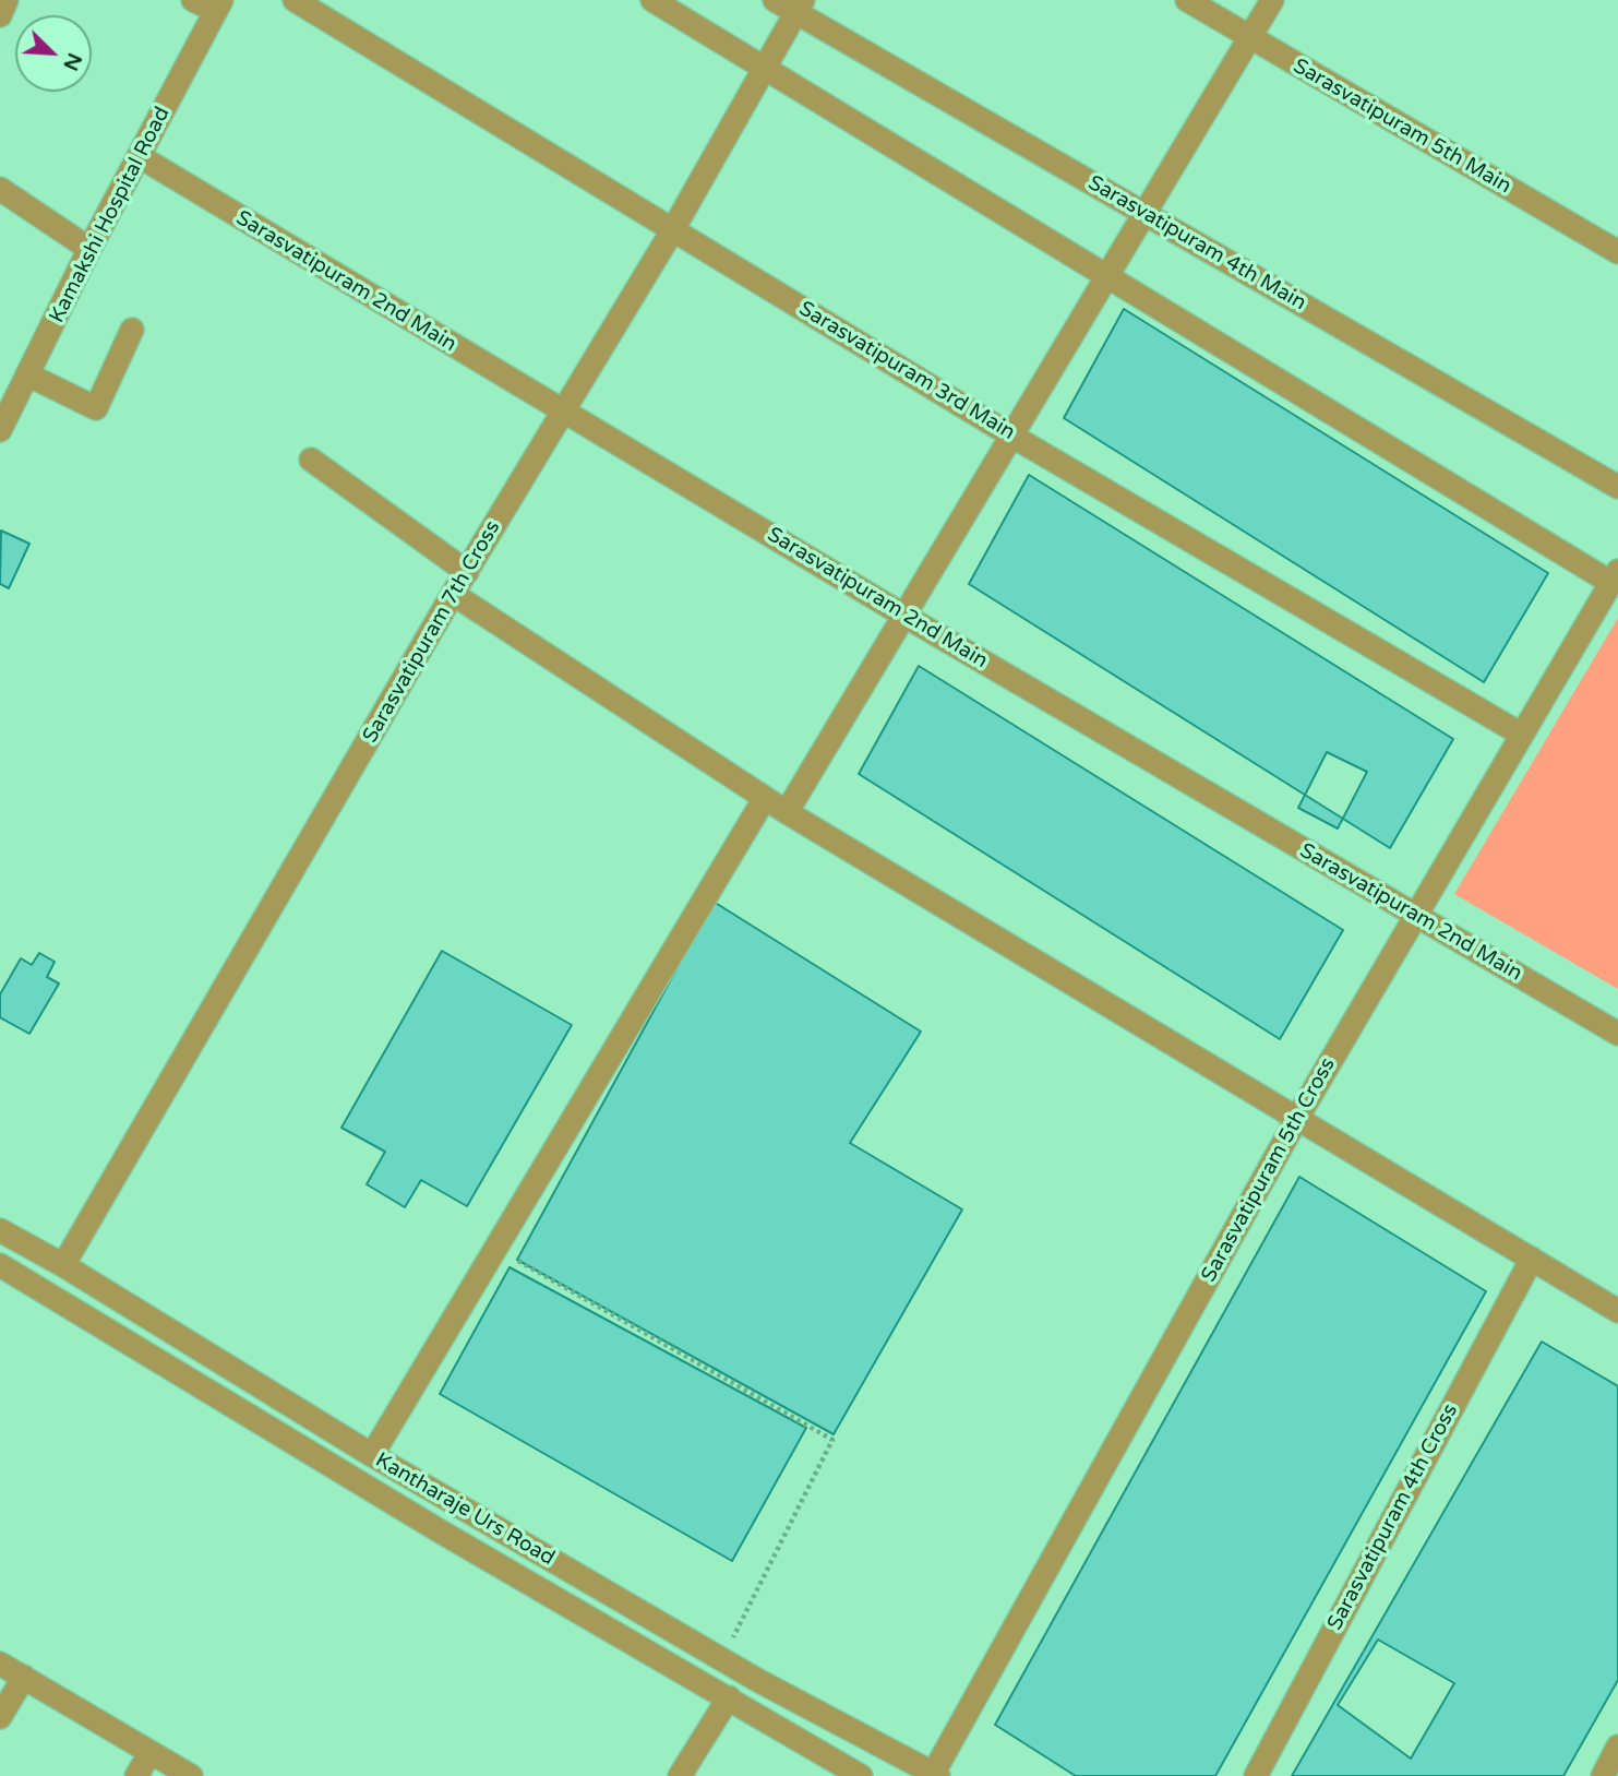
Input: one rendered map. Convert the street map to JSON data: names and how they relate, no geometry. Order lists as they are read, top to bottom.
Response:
{
  "streets": {
    "street": [
      "Sarasvatipuram 5th Main",
      "Kamakshi Hospital Road",
      "Sarasvatipuram 4th Main",
      "Sarasvatipuram 2nd Main",
      "Sarasvatipuram 3rd Main",
      "Sarasvatipuram 7th Cross",
      "Sarasvatipuram 5th Cross",
      "Kantharaje Urs Road",
      "Sarasvatipuram 4th Cross"
    ]
  },
  "crossings": [
    ["Kamakshi Hospital Road", "Sarasvatipuram 2nd Main"],
    ["Sarasvatipuram 4th Main", "Sarasvatipuram 7th Cross"],
    ["Sarasvatipuram 2nd Main", "Sarasvatipuram 7th Cross"],
    ["Sarasvatipuram 2nd Main", "Sarasvatipuram 5th Cross"],
    ["Sarasvatipuram 3rd Main", "Sarasvatipuram 7th Cross"],
    ["Sarasvatipuram 3rd Main", "Sarasvatipuram 5th Cross"],
    ["Sarasvatipuram 7th Cross", "Kantharaje Urs Road"],
    ["Sarasvatipuram 5th Cross", "Kantharaje Urs Road"]
  ],
  "north": "bottom right"
}
